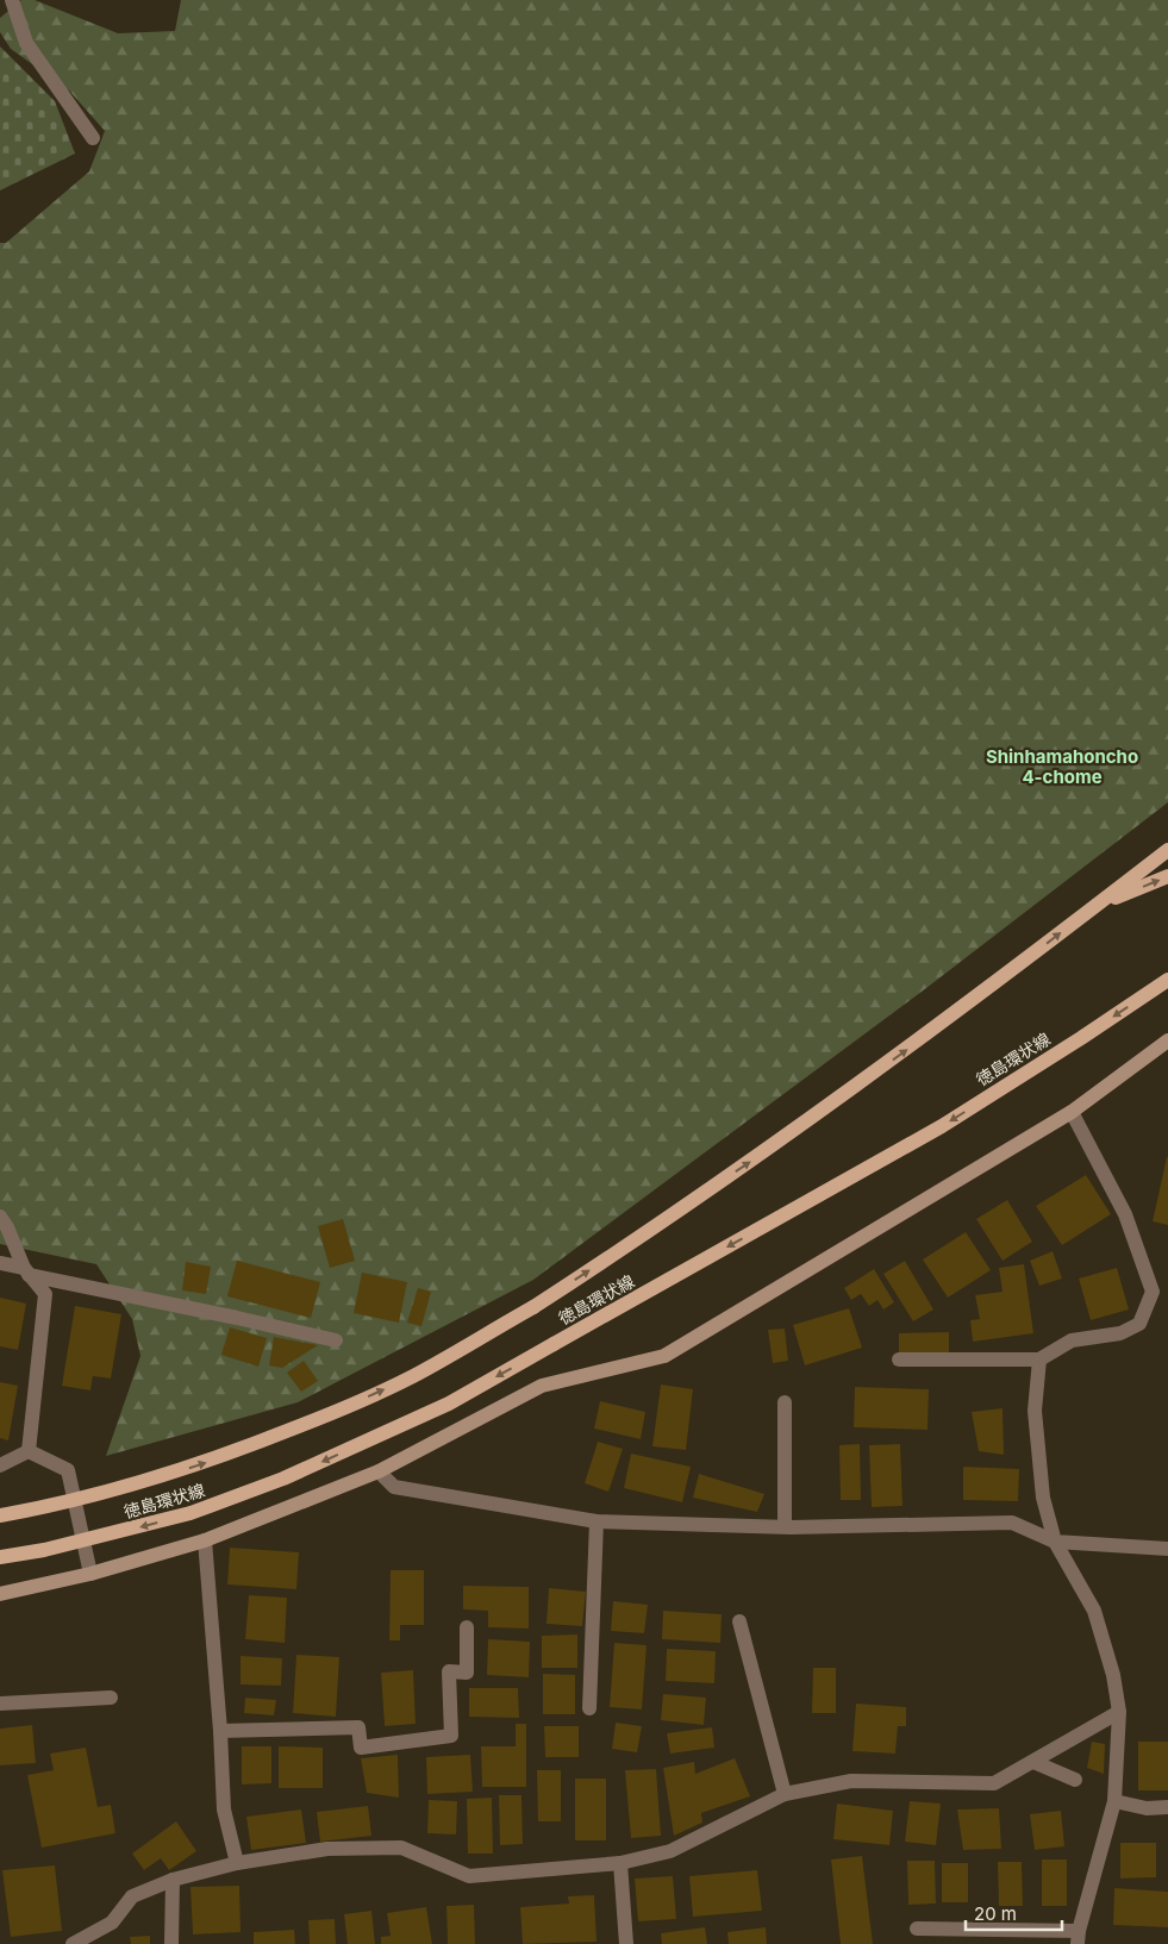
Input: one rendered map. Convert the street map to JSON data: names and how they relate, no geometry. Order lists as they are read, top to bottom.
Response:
{
  "streets": {
    "main road": ["徳島環状線"]
  },
  "districts": ["Shinhamahoncho 4-chome"],
  "scale_bar": "20 m"
}
